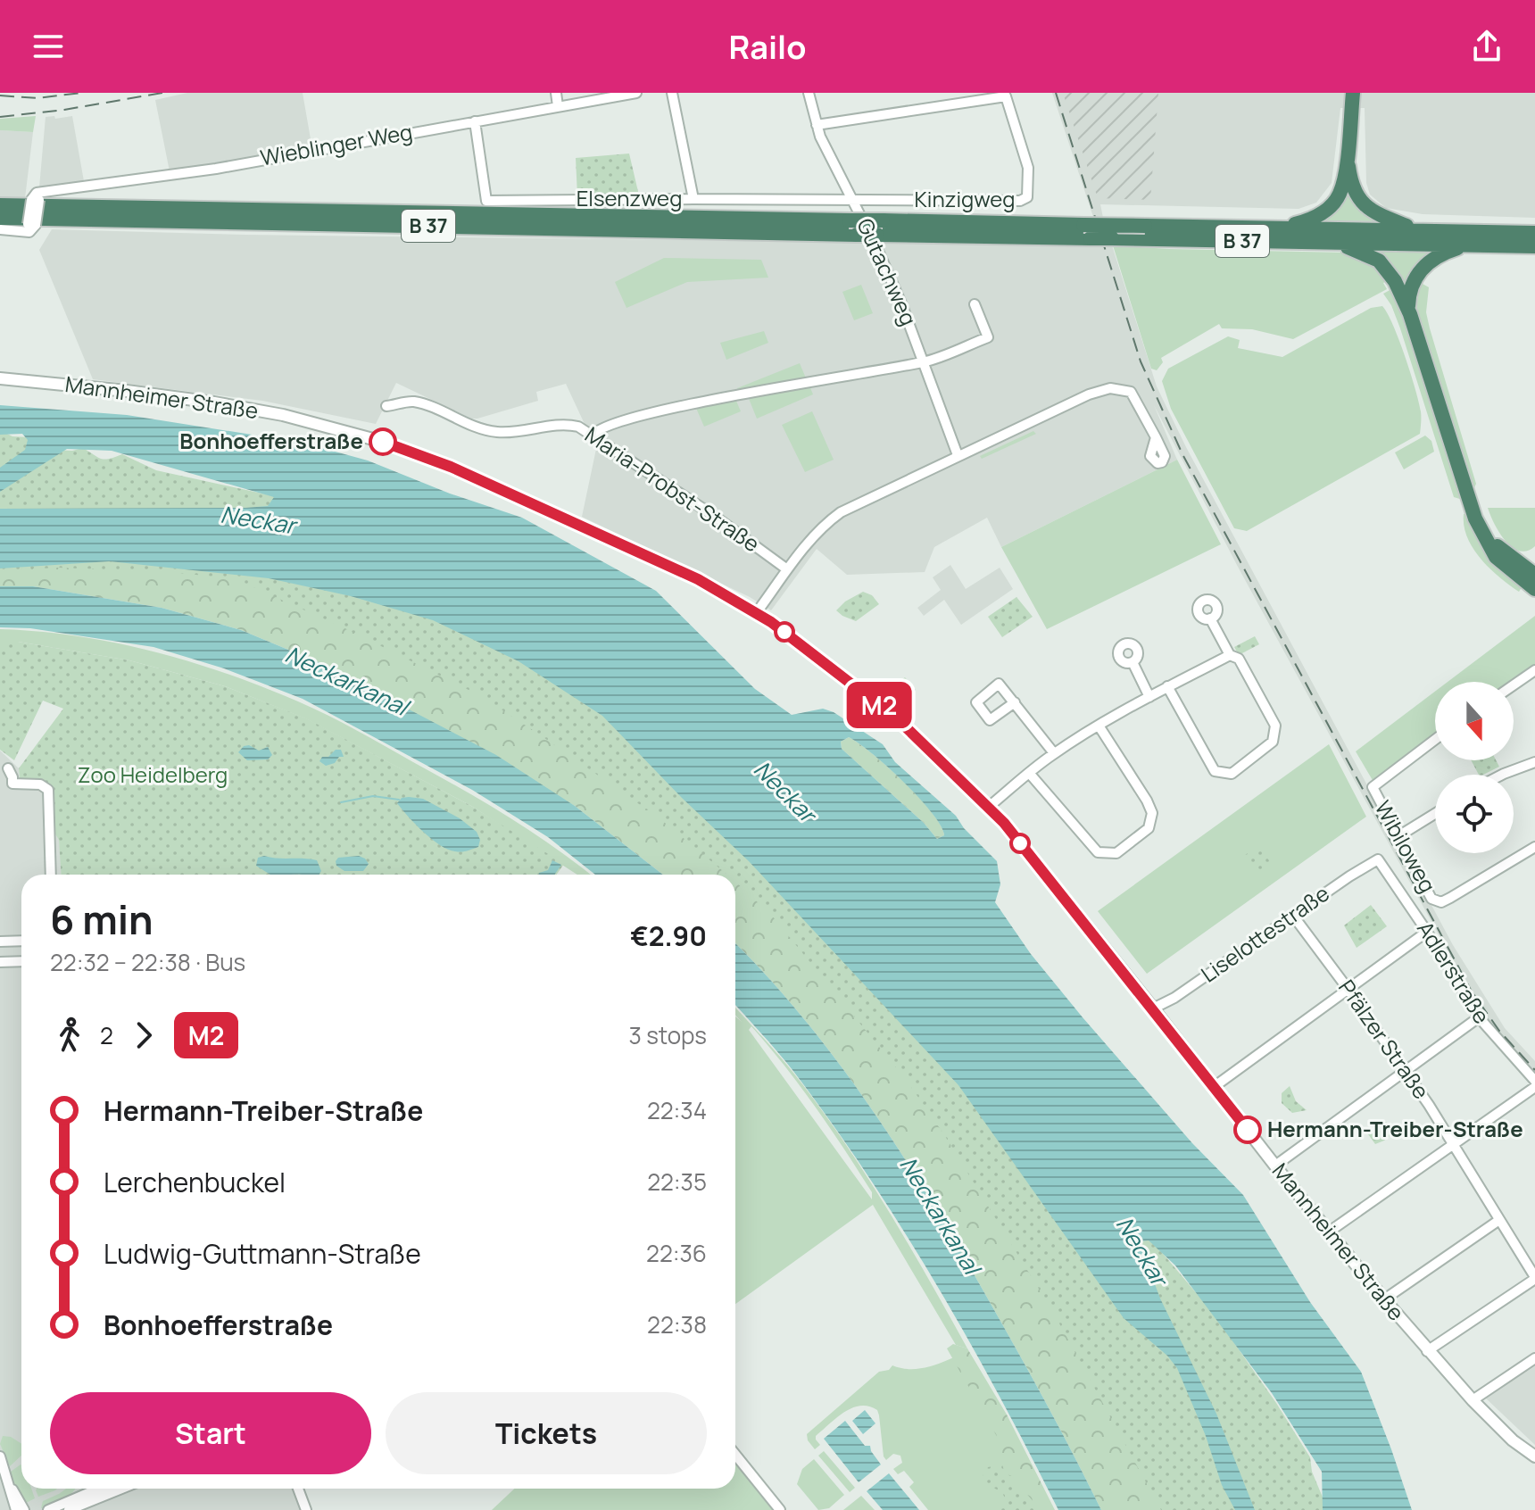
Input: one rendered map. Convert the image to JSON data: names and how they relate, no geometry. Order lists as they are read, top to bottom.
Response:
{
  "streets": {
    "highway": ["B 37"],
    "street": [
      "Wieblinger Weg",
      "Elsenzweg",
      "Kinzigweg",
      "Gutachweg",
      "Mannheimer Straße",
      "Maria-Probst-Straße",
      "Wibiloweg",
      "Liselottestraße",
      "Adlerstraße",
      "Pfälzer Straße"
    ]
  },
  "crossings": [
    ["Wieblinger Weg", "Elsenzweg"],
    ["Elsenzweg", "Kinzigweg"],
    ["Elsenzweg", "Gutachweg"],
    ["Kinzigweg", "Gutachweg"],
    ["Mannheimer Straße", "Liselottestraße"],
    ["Liselottestraße", "Adlerstraße"],
    ["Liselottestraße", "Pfälzer Straße"]
  ],
  "water": ["Neckar", "Neckarkanal"],
  "parks": ["Zoo Heidelberg"],
  "places": ["Bonhoefferstraße", "Hermann-Treiber-Straße"],
  "lines": ["bus line M2"],
  "north": "bottom",
  "page": {
    "header": "Railo",
    "on_map": "M2",
    "heading": ["6 min", "22:32 – 22:38 · Bus", "€2.90"],
    "legs": ["2", "M2", "3 stops"],
    "list": [
      {
        "name": "Hermann-Treiber-Straße",
        "value": "22:34"
      },
      {
        "name": "Lerchenbuckel",
        "value": "22:35"
      },
      {
        "name": "Ludwig-Guttmann-Straße",
        "value": "22:36"
      },
      {
        "name": "Bonhoefferstraße",
        "value": "22:38"
      }
    ],
    "buttons": ["Start", "Tickets"]
  }
}
